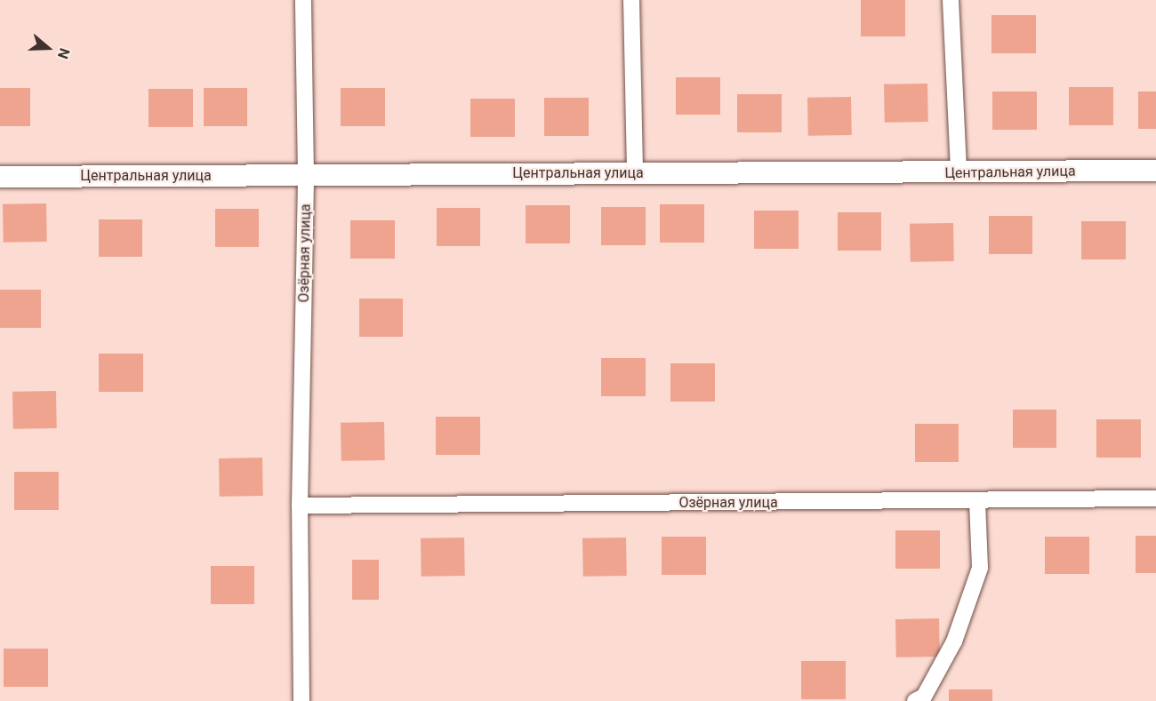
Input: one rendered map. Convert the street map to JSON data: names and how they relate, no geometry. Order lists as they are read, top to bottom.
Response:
{
  "streets": {
    "street": ["Центральная улица", "Озёрная улица"]
  },
  "crossings": [
    ["Центральная улица", "Озёрная улица"]
  ],
  "north": "right"
}
